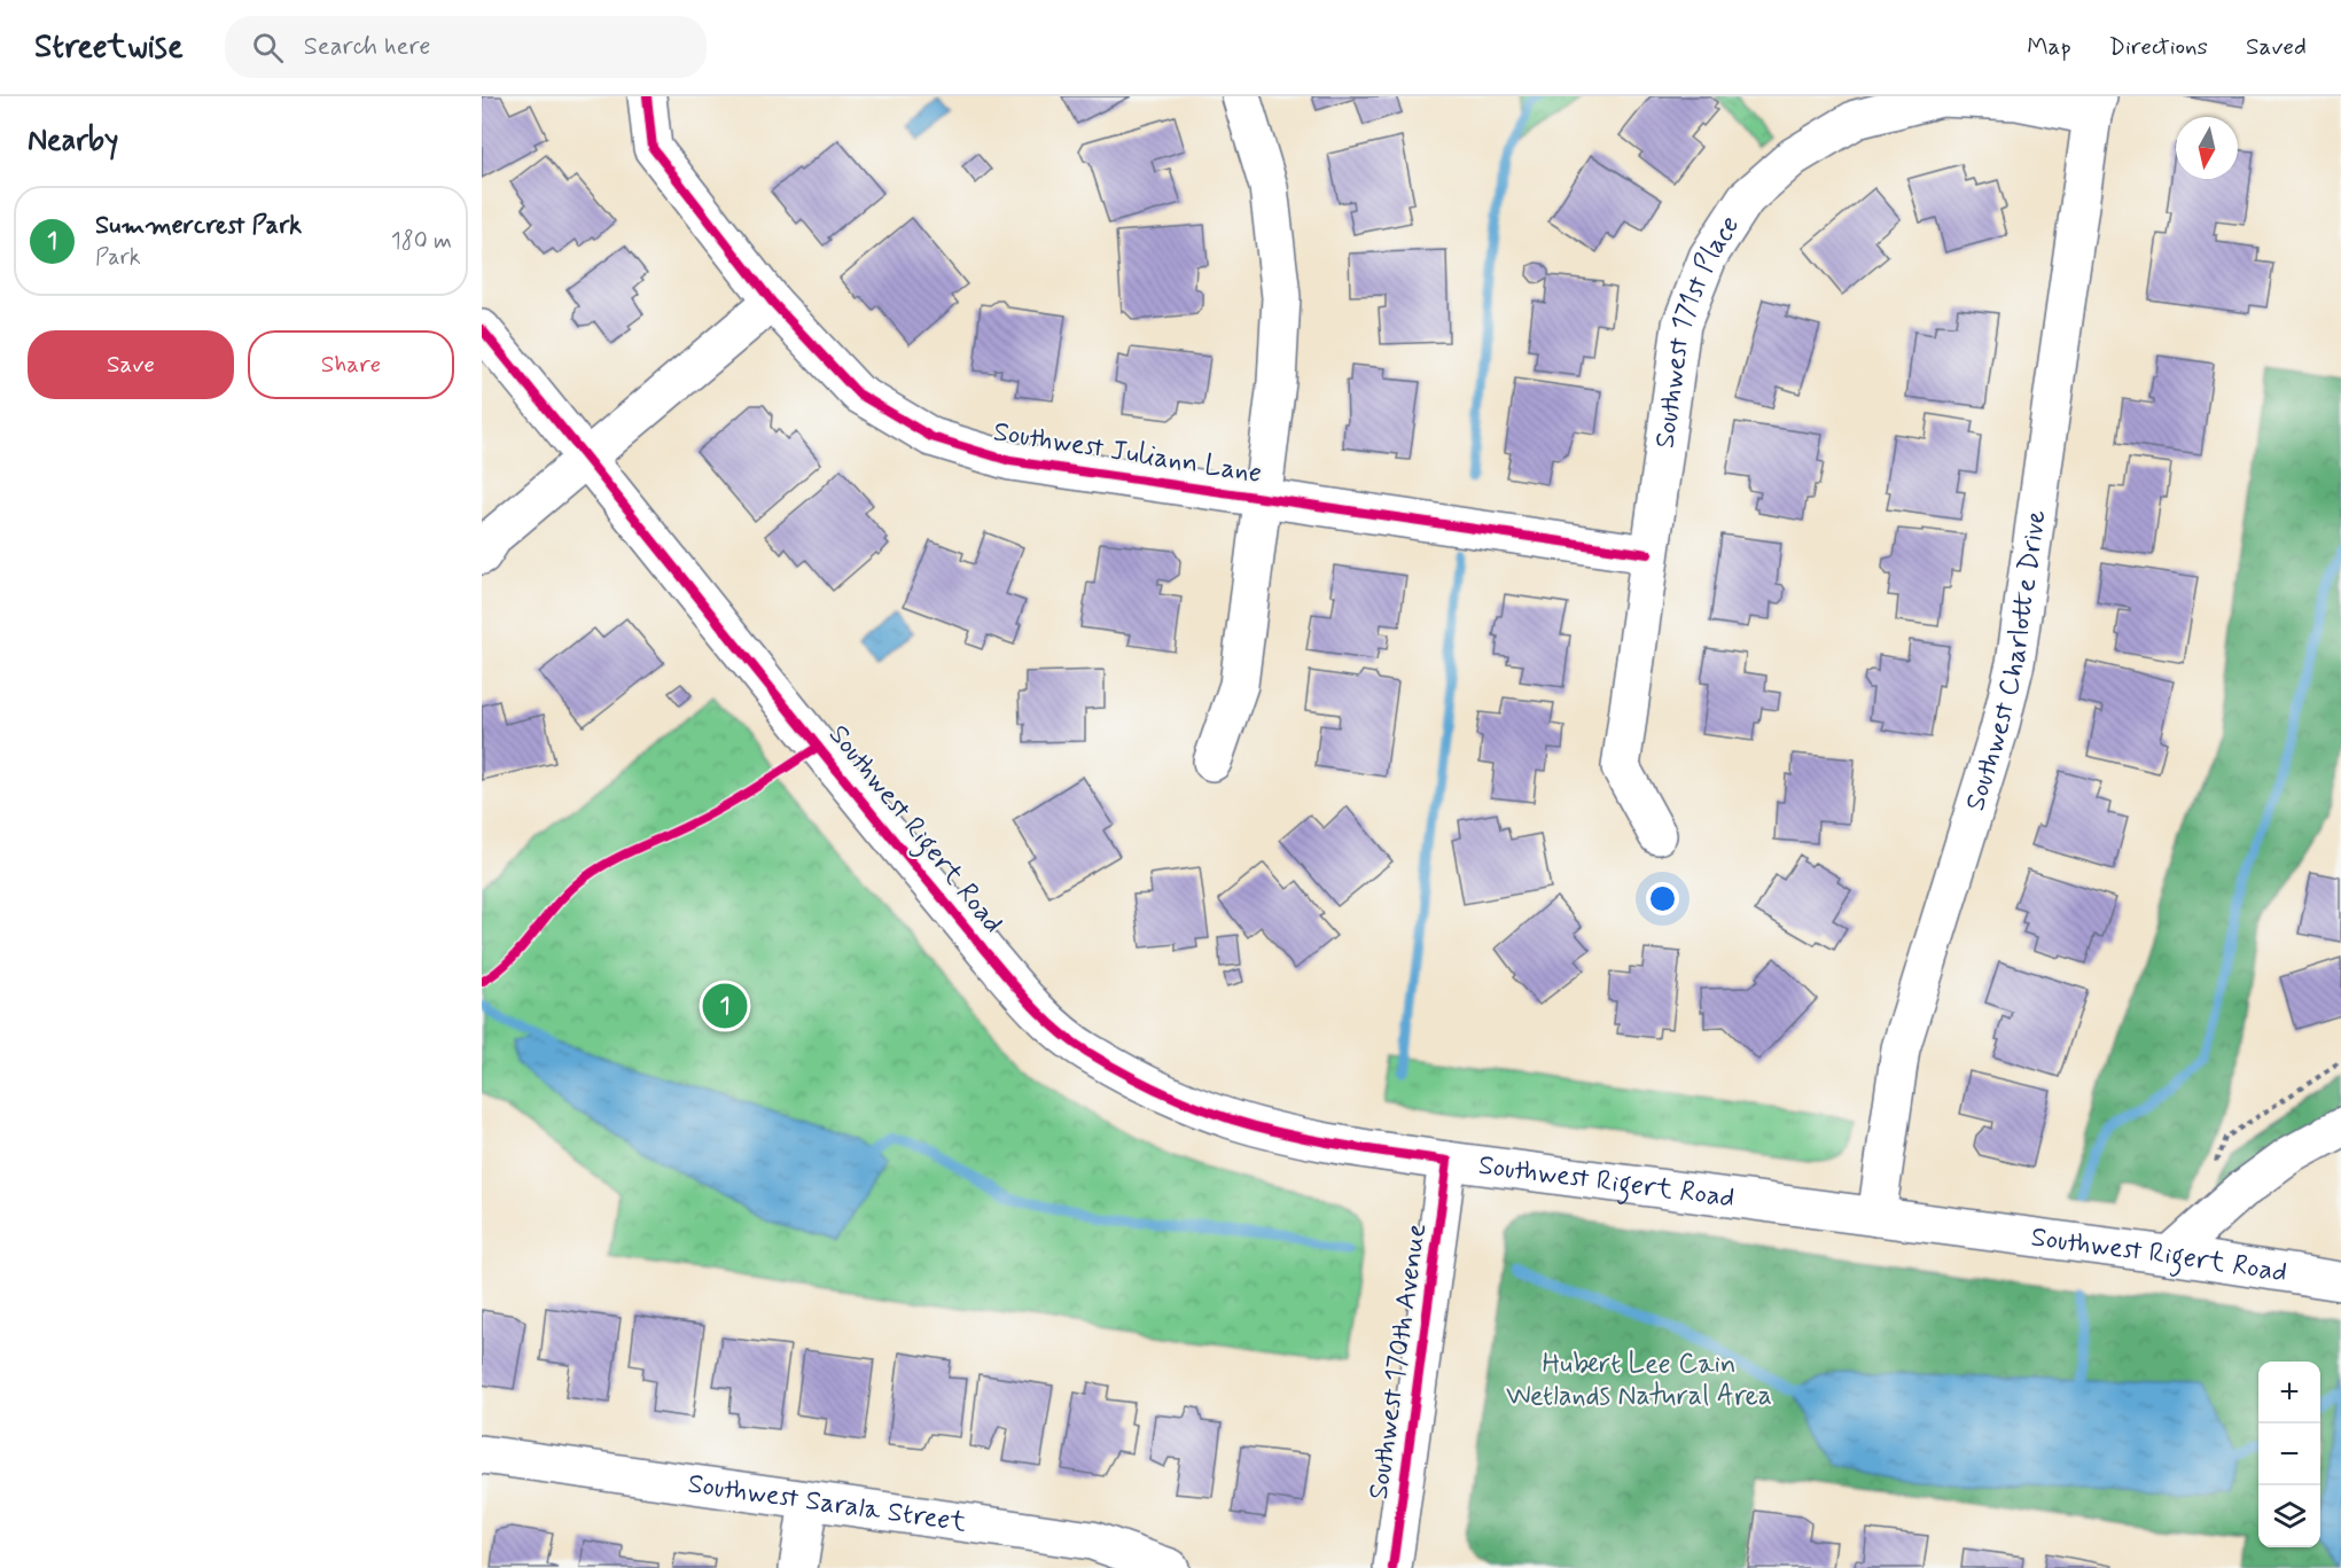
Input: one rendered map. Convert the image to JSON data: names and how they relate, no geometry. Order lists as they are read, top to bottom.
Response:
{
  "streets": {
    "street": [
      "Southwest 171st Place",
      "Southwest Juliann Lane",
      "Southwest Charlotte Drive",
      "Southwest Rigert Road",
      "Southwest 170th Avenue",
      "Southwest Sarala Street"
    ]
  },
  "crossings": [
    ["Southwest 171st Place", "Southwest Juliann Lane"],
    ["Southwest 171st Place", "Southwest Charlotte Drive"],
    ["Southwest Charlotte Drive", "Southwest Rigert Road"],
    ["Southwest Rigert Road", "Southwest 170th Avenue"]
  ],
  "parks": ["Hubert Lee Cain Wetlands Natural Area"],
  "north": "bottom",
  "page": {
    "header": "Streetwise",
    "search": "Search here",
    "nav": ["Map", "Directions", "Saved"],
    "heading": "Nearby",
    "list": [
      {
        "mark": "1",
        "name": "Summercrest Park",
        "note": "Park",
        "value": "180 m"
      }
    ],
    "buttons": ["Save", "Share"],
    "pins": "1",
    "map_buttons": ["+", "−"]
  }
}
